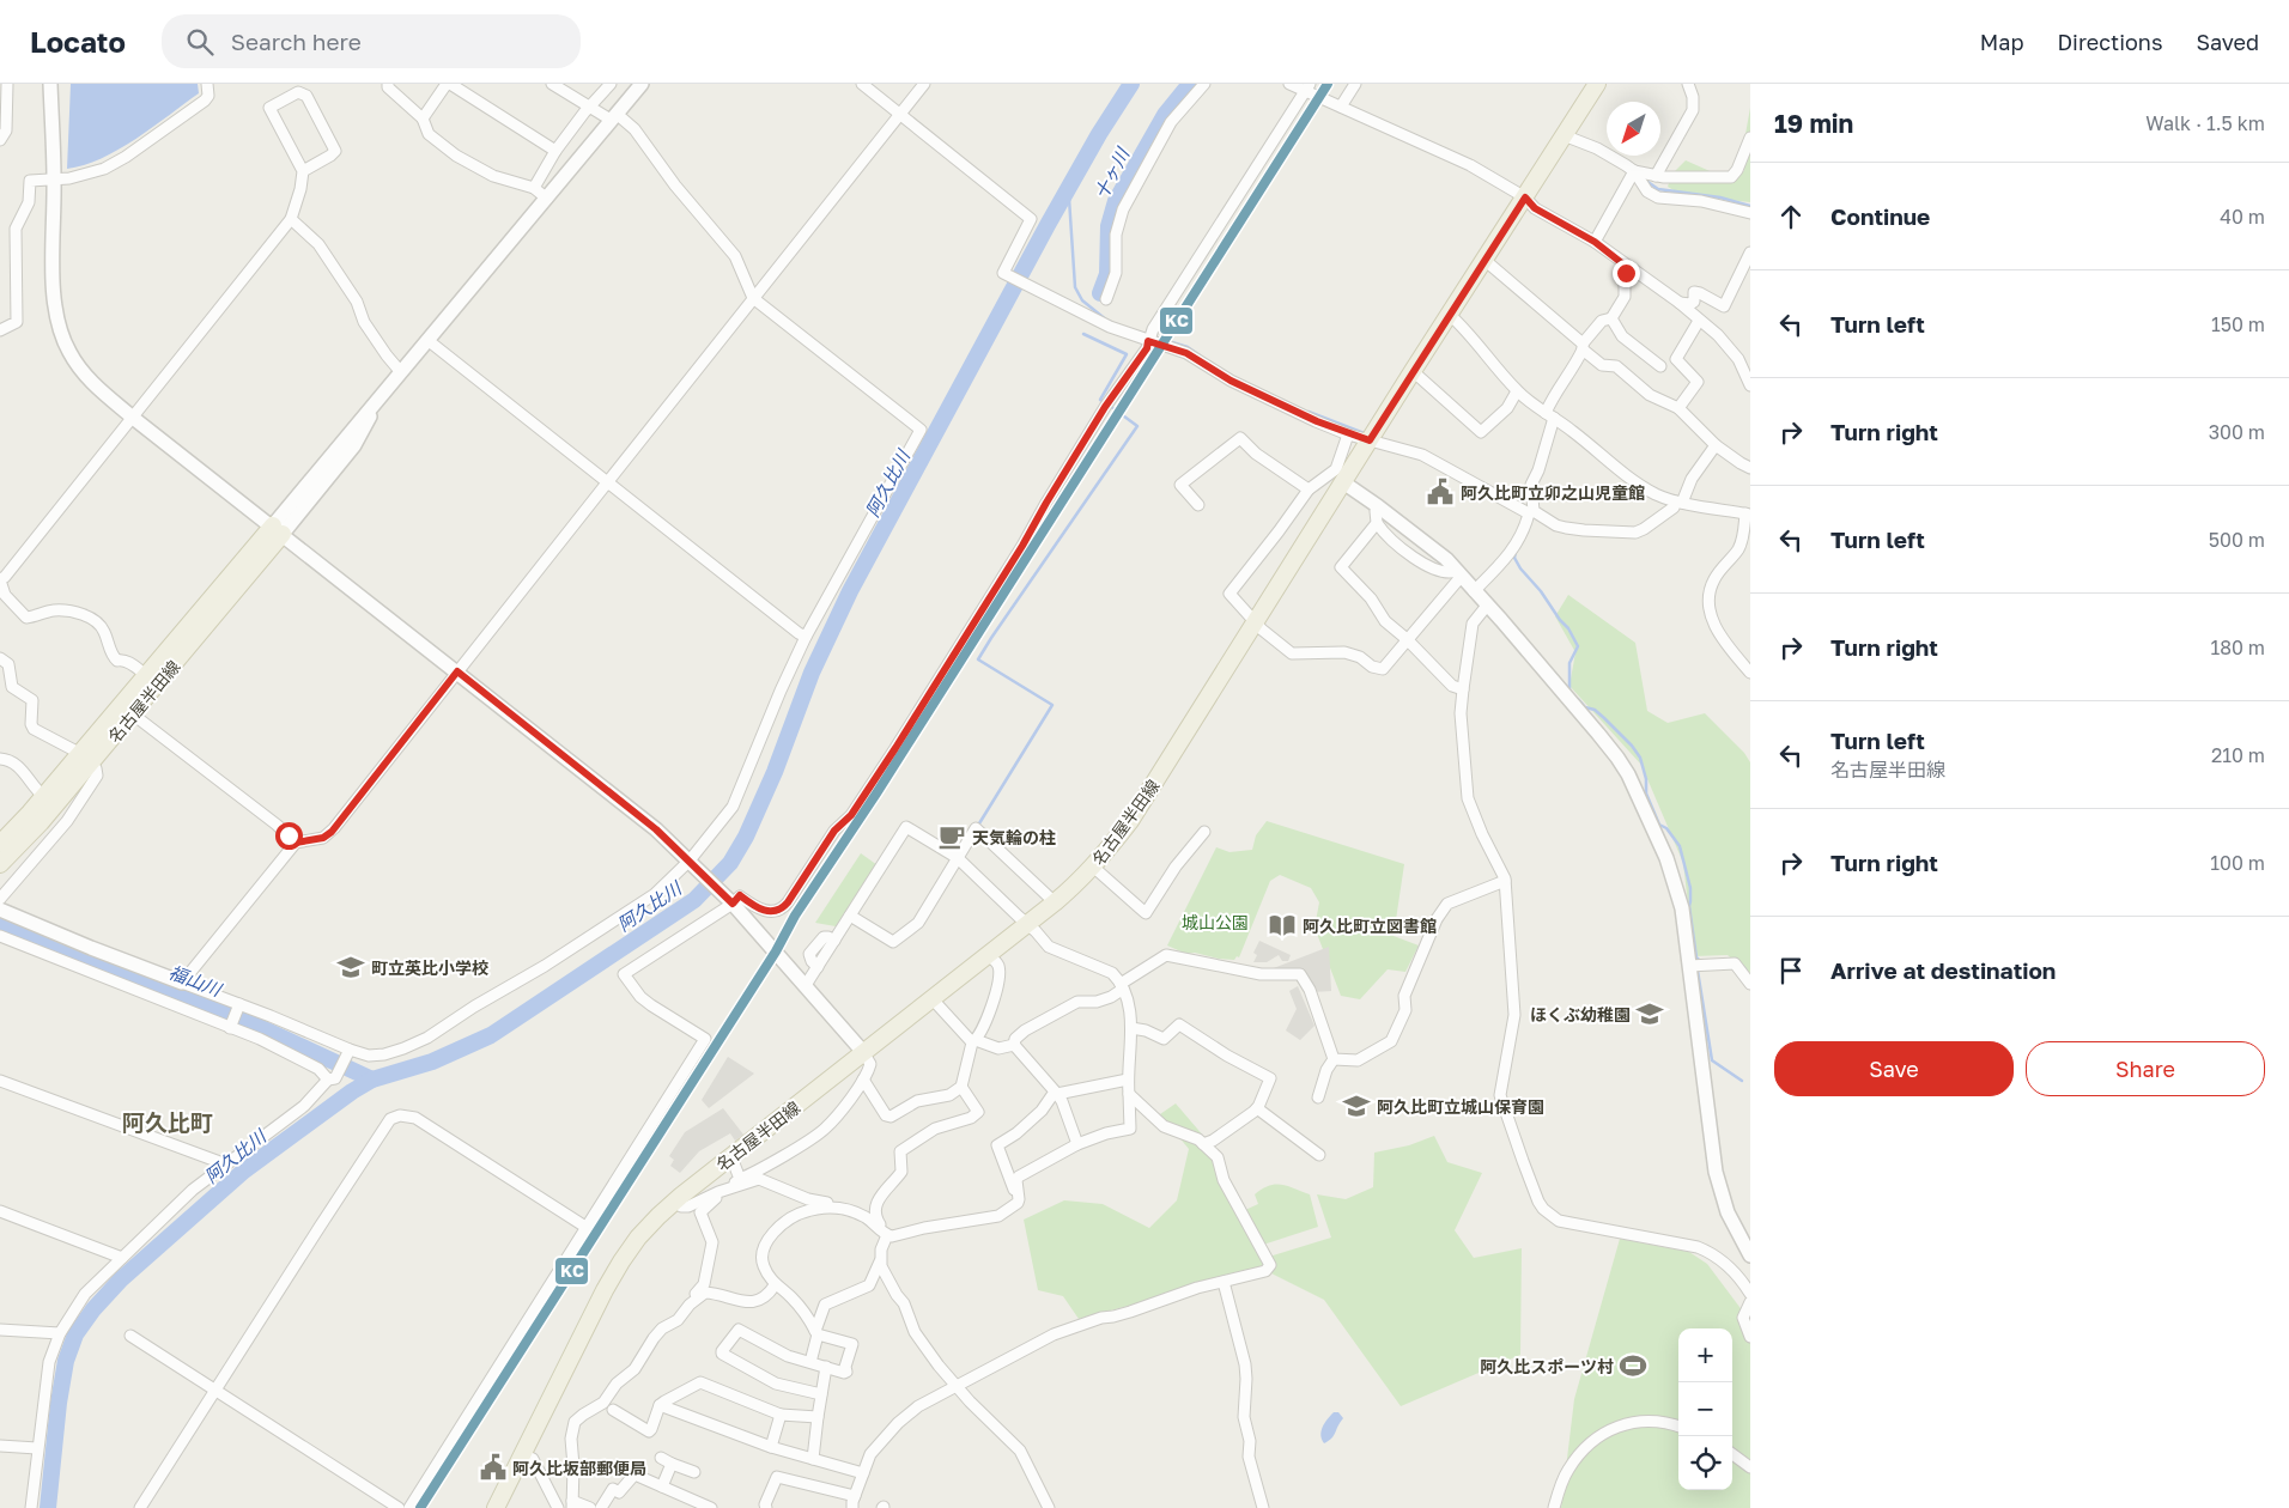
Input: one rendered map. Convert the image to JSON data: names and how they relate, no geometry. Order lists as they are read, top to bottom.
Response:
{
  "streets": {
    "main road": ["名古屋半田線"]
  },
  "districts": ["阿久比町"],
  "water": ["十ヶ川", "阿久比川", "福山川"],
  "parks": ["城山公園"],
  "places": {
    "public building": ["阿久比町立卯之山児童館", "阿久比坂部郵便局"],
    "cafe": ["天気輪の柱"],
    "library": ["阿久比町立図書館"],
    "school or university": ["町立英比小学校", "ほくぶ幼稚園", "阿久比町立城山保育園"],
    "sports": ["阿久比スポーツ村"]
  },
  "lines": ["transit line KC"],
  "north": "bottom left",
  "page": {
    "header": "Locato",
    "search": "Search here",
    "nav": ["Map", "Directions", "Saved"],
    "heading": ["19 min", "Walk · 1.5 km"],
    "list": [
      ["Continue", "40 m"],
      ["Turn left", "150 m"],
      ["Turn right", "300 m"],
      ["Turn left", "500 m"],
      ["Turn right", "180 m"],
      ["Turn left", "名古屋半田線", "210 m"],
      ["Turn right", "100 m"],
      "Arrive at destination"
    ],
    "buttons": ["Save", "Share"],
    "map_buttons": ["+", "−"]
  }
}
